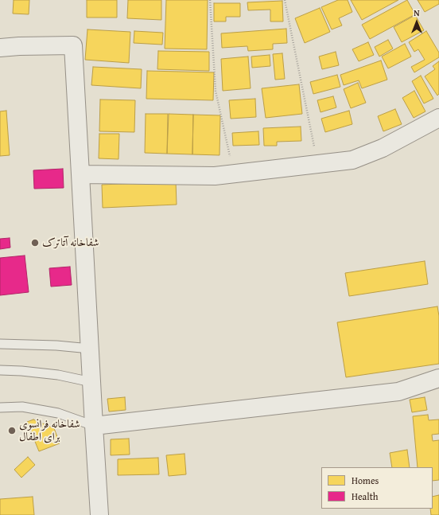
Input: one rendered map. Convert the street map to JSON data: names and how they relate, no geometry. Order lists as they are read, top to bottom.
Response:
{
  "places": ["شفاخانه آتاترک", "شفاخانه فرانسوی برای اطفال"],
  "legend": ["Homes", "Health"],
  "north": "top"
}
